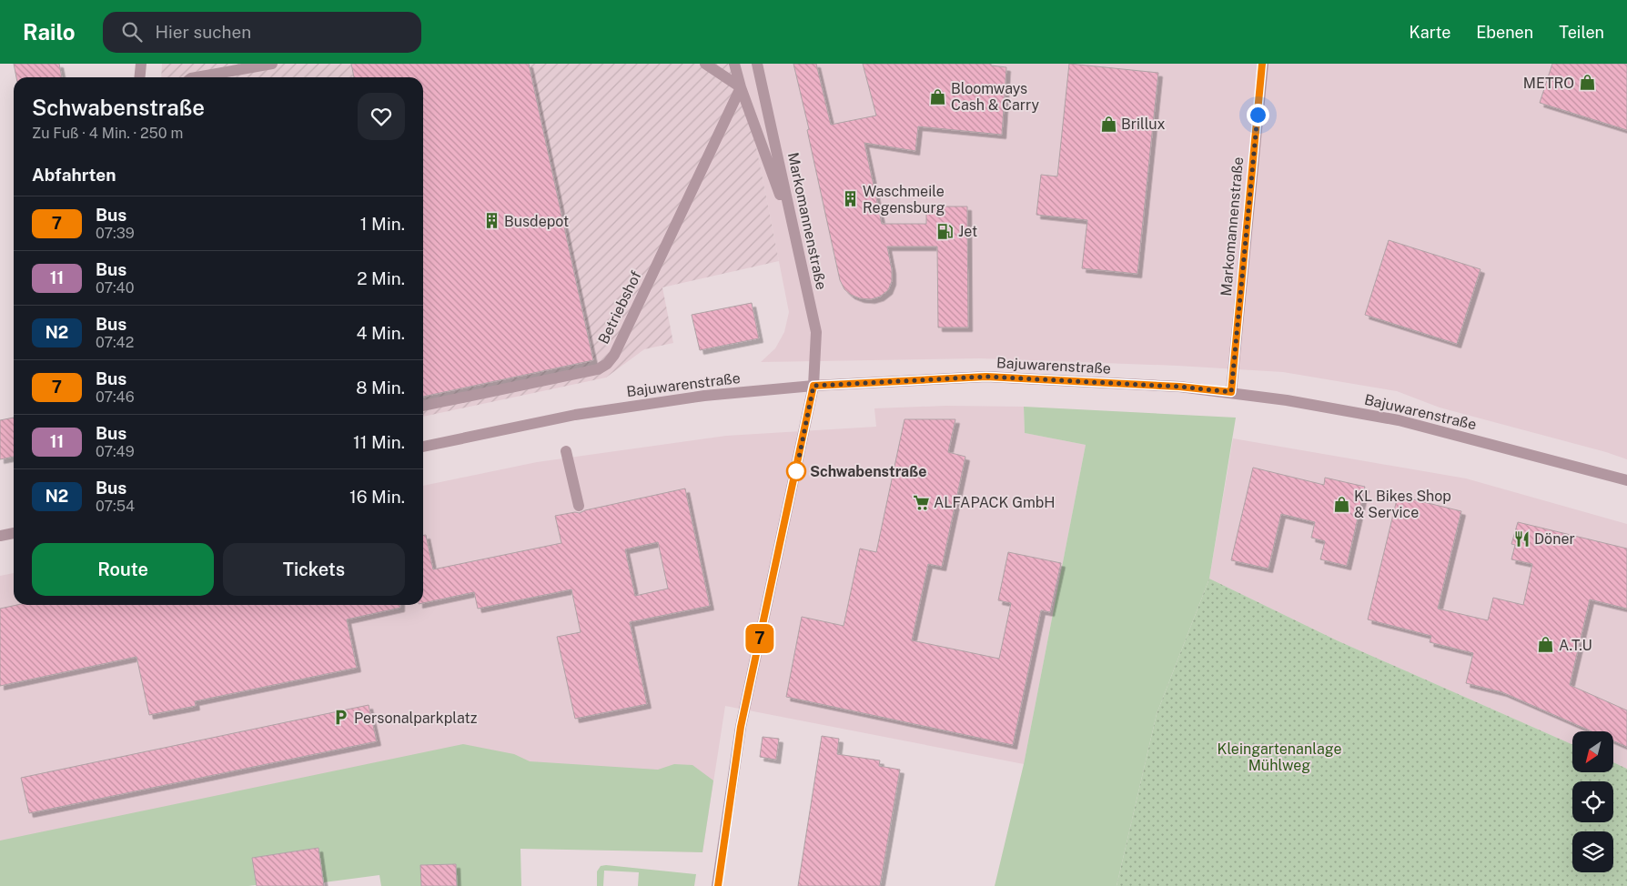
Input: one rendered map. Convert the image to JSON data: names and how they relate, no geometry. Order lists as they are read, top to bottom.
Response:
{
  "streets": {
    "street": ["Markomannenstraße", "Betriebshof", "Bajuwarenstraße"]
  },
  "crossings": [
    ["Markomannenstraße", "Bajuwarenstraße"]
  ],
  "parks": ["Kleingartenanlage Mühlweg"],
  "places": {
    "shop": [
      "METRO",
      "Bloomways Cash & Carry",
      "Brillux",
      "KL Bikes Shop & Service",
      "A.T.U"
    ],
    "building": ["Waschmeile Regensburg", "Busdepot"],
    "fuel station": ["Jet"],
    "other": ["Schwabenstraße"],
    "supermarket": ["ALFAPACK GmbH"],
    "restaurant": ["Döner"],
    "parking": ["Personalparkplatz"]
  },
  "lines": ["bus line 7"],
  "north": "bottom left",
  "page": {
    "header": "Railo",
    "search": "Hier suchen",
    "nav": ["Karte", "Ebenen", "Teilen"],
    "on_map": "7",
    "heading": [
      ["Schwabenstraße", "Zu Fuß · 4 Min. · 250 m"],
      "Abfahrten"
    ],
    "list": [
      {
        "mark": "7",
        "name": "Bus",
        "note": "07:39",
        "value": "1 Min."
      },
      {
        "mark": "11",
        "name": "Bus",
        "note": "07:40",
        "value": "2 Min."
      },
      {
        "mark": "N2",
        "name": "Bus",
        "note": "07:42",
        "value": "4 Min."
      },
      {
        "mark": "7",
        "name": "Bus",
        "note": "07:46",
        "value": "8 Min."
      },
      {
        "mark": "11",
        "name": "Bus",
        "note": "07:49",
        "value": "11 Min."
      },
      {
        "mark": "N2",
        "name": "Bus",
        "note": "07:54",
        "value": "16 Min."
      }
    ],
    "buttons": ["Route", "Tickets"]
  }
}
